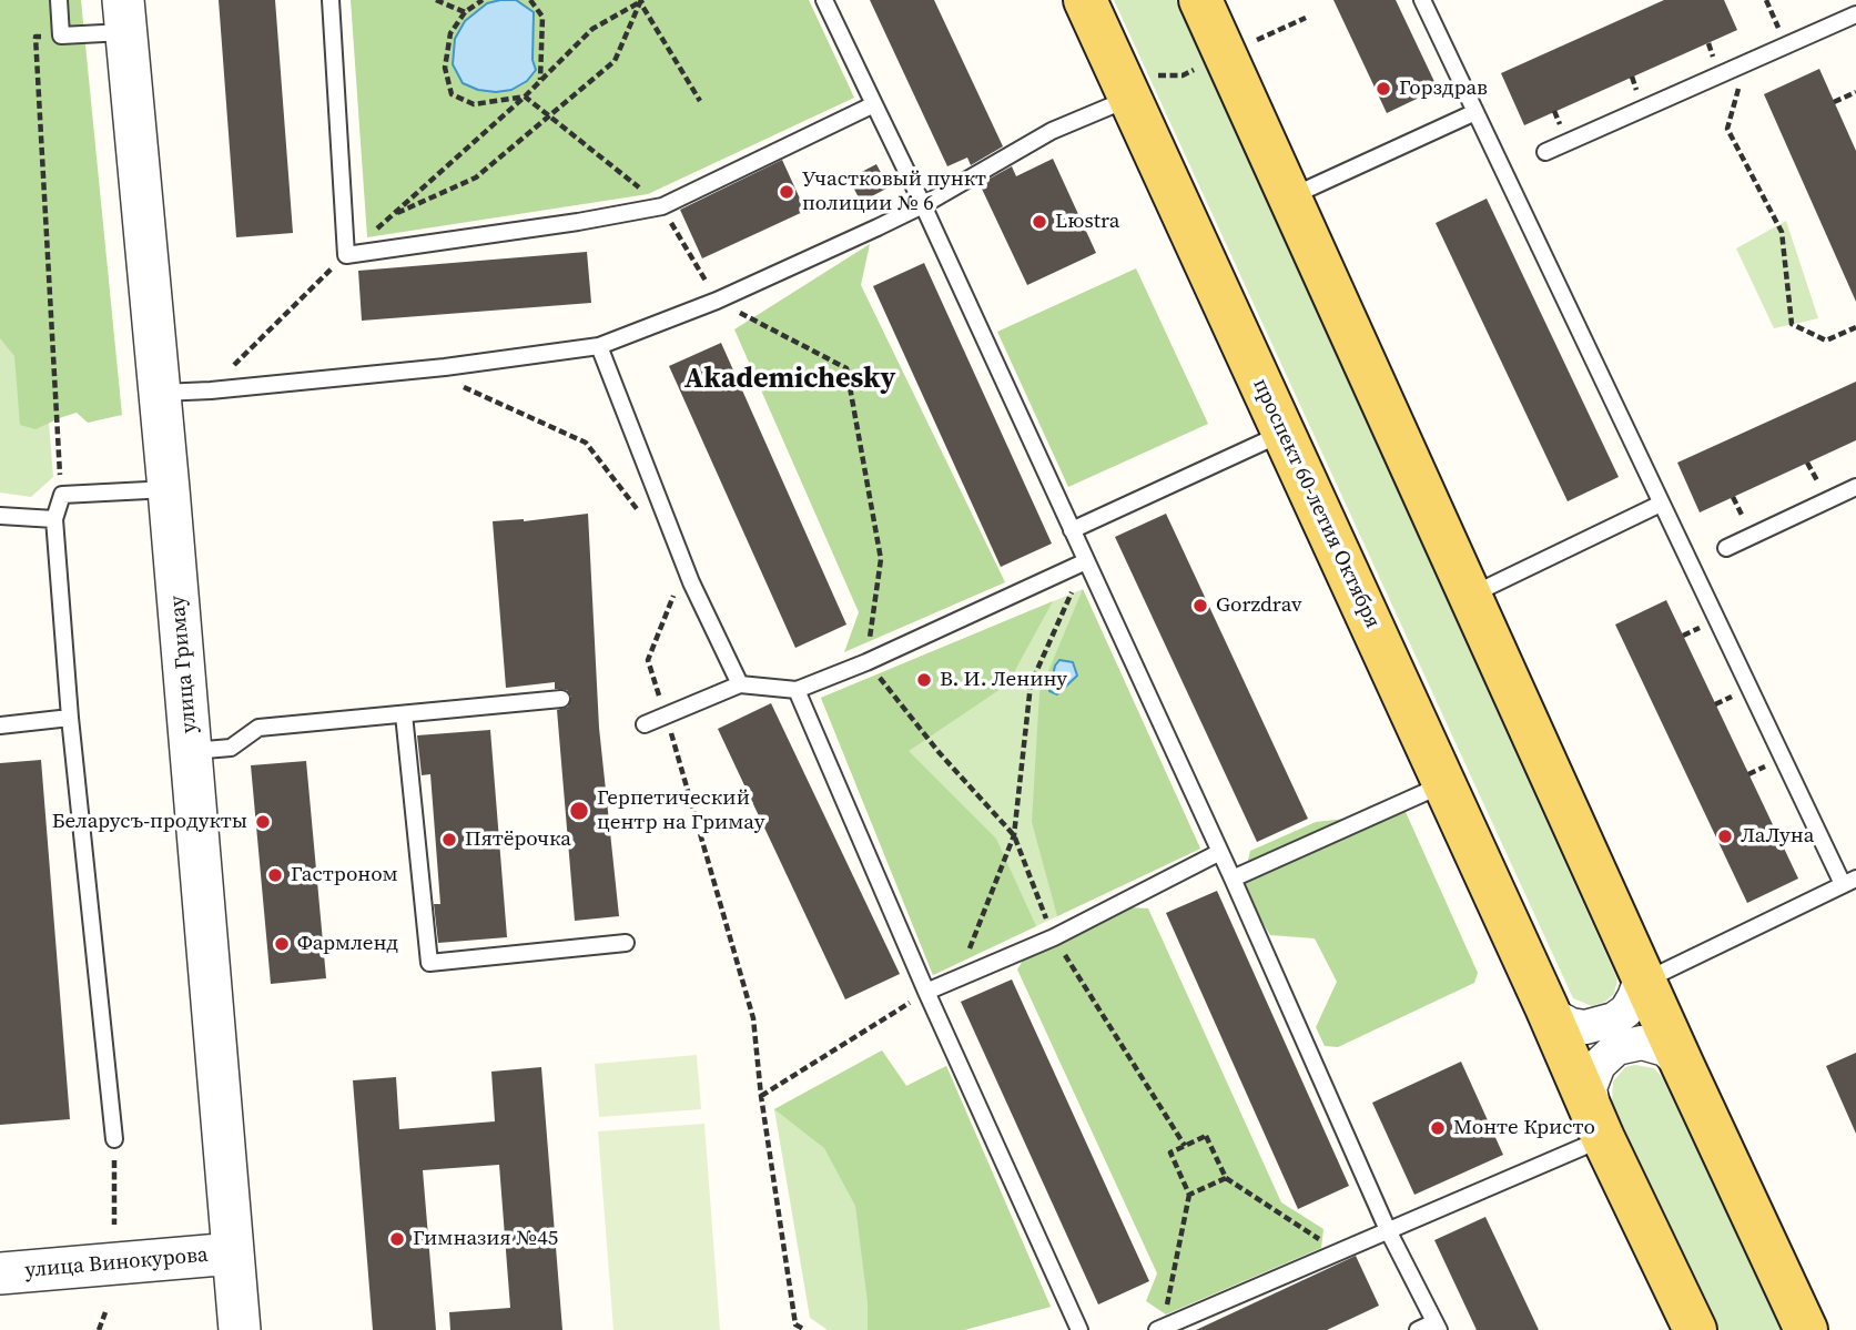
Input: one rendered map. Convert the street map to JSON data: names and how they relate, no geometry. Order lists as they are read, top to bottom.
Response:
{
  "streets": {
    "main road": ["проспект 60-летия Октября"],
    "street": ["улица Гримау", "улица Винокурова"]
  },
  "crossings": [
    ["улица Гримау", "улица Винокурова"]
  ],
  "districts": ["Akademichesky"],
  "places": [
    "Горздрав",
    "Участковый пункт полиции № 6",
    "Lюstra",
    "Gorzdrav",
    "В. И. Ленину",
    "Герпетический центр на Гримау",
    "Беларусъ-продукты",
    "ЛаЛуна",
    "Пятёрочка",
    "Гастроном",
    "Фармленд",
    "Монте Кристо",
    "Гимназия №45"
  ]
}
